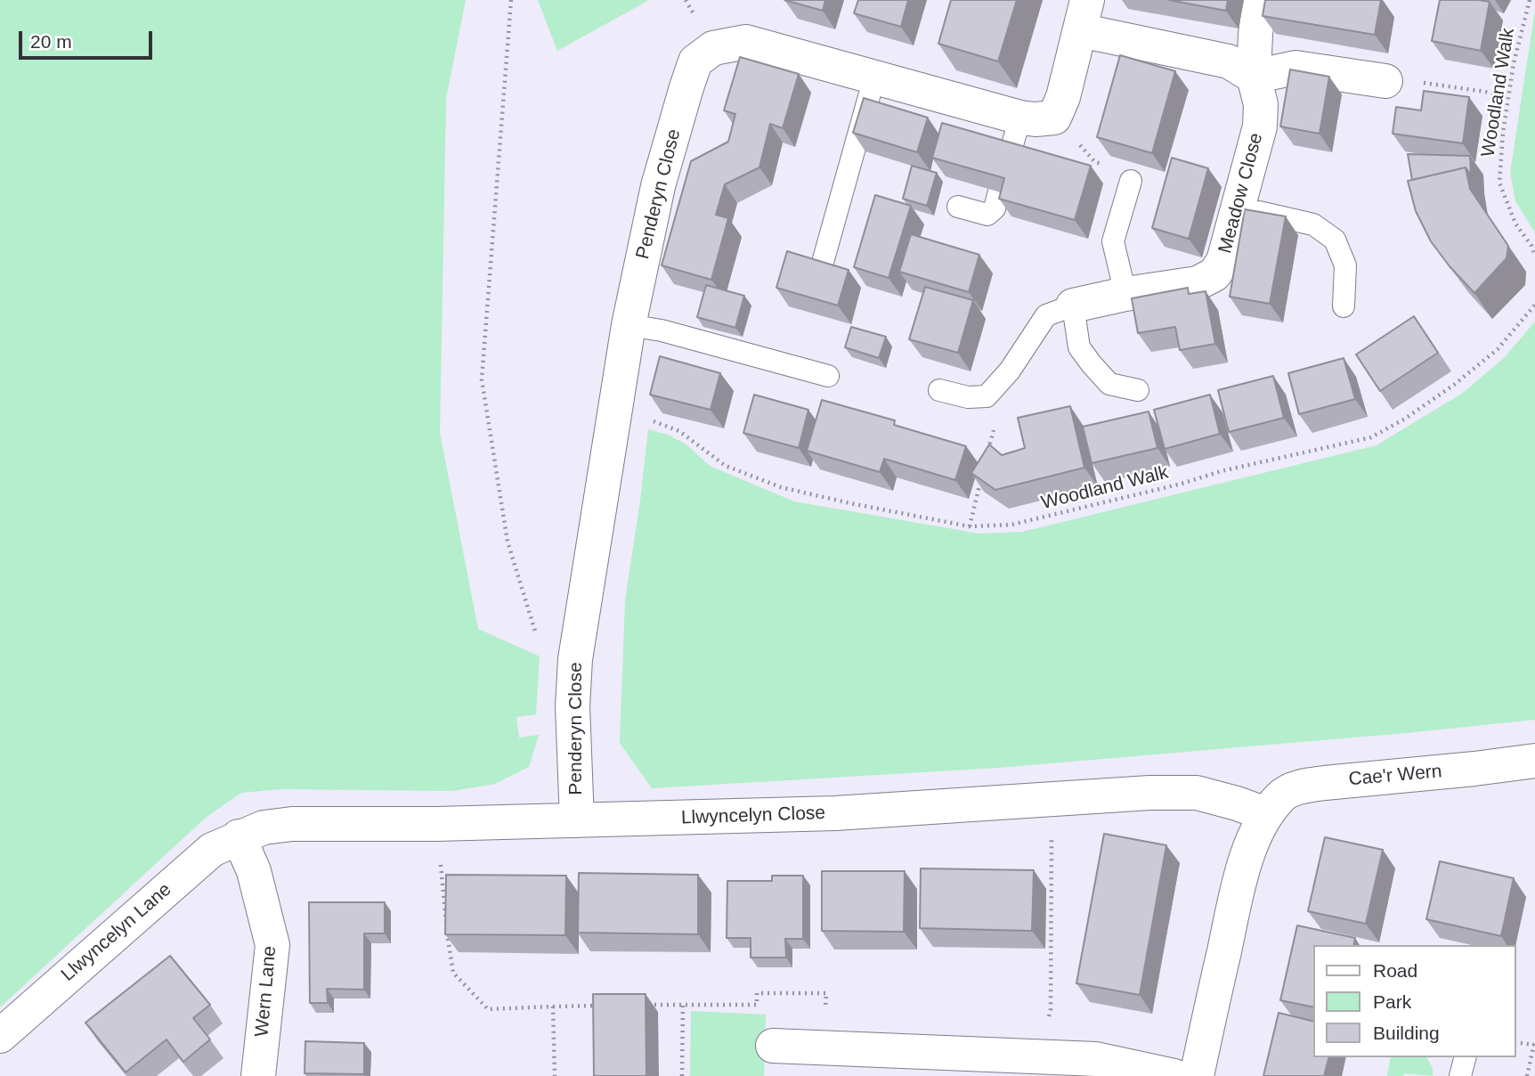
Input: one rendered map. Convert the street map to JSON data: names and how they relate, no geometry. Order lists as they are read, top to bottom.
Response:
{
  "streets": {
    "street": [
      "Meadow Close",
      "Penderyn Close",
      "Cae'r Wern",
      "Llwyncelyn Close",
      "Llwyncelyn Lane",
      "Wern Lane"
    ],
    "path": ["Woodland Walk"]
  },
  "crossings": [
    ["Penderyn Close", "Llwyncelyn Close"],
    ["Cae'r Wern", "Llwyncelyn Close"],
    ["Llwyncelyn Close", "Llwyncelyn Lane"],
    ["Llwyncelyn Close", "Wern Lane"],
    ["Llwyncelyn Lane", "Wern Lane"]
  ],
  "legend": ["Road", "Park", "Building"],
  "scale_bar": "20 m"
}
